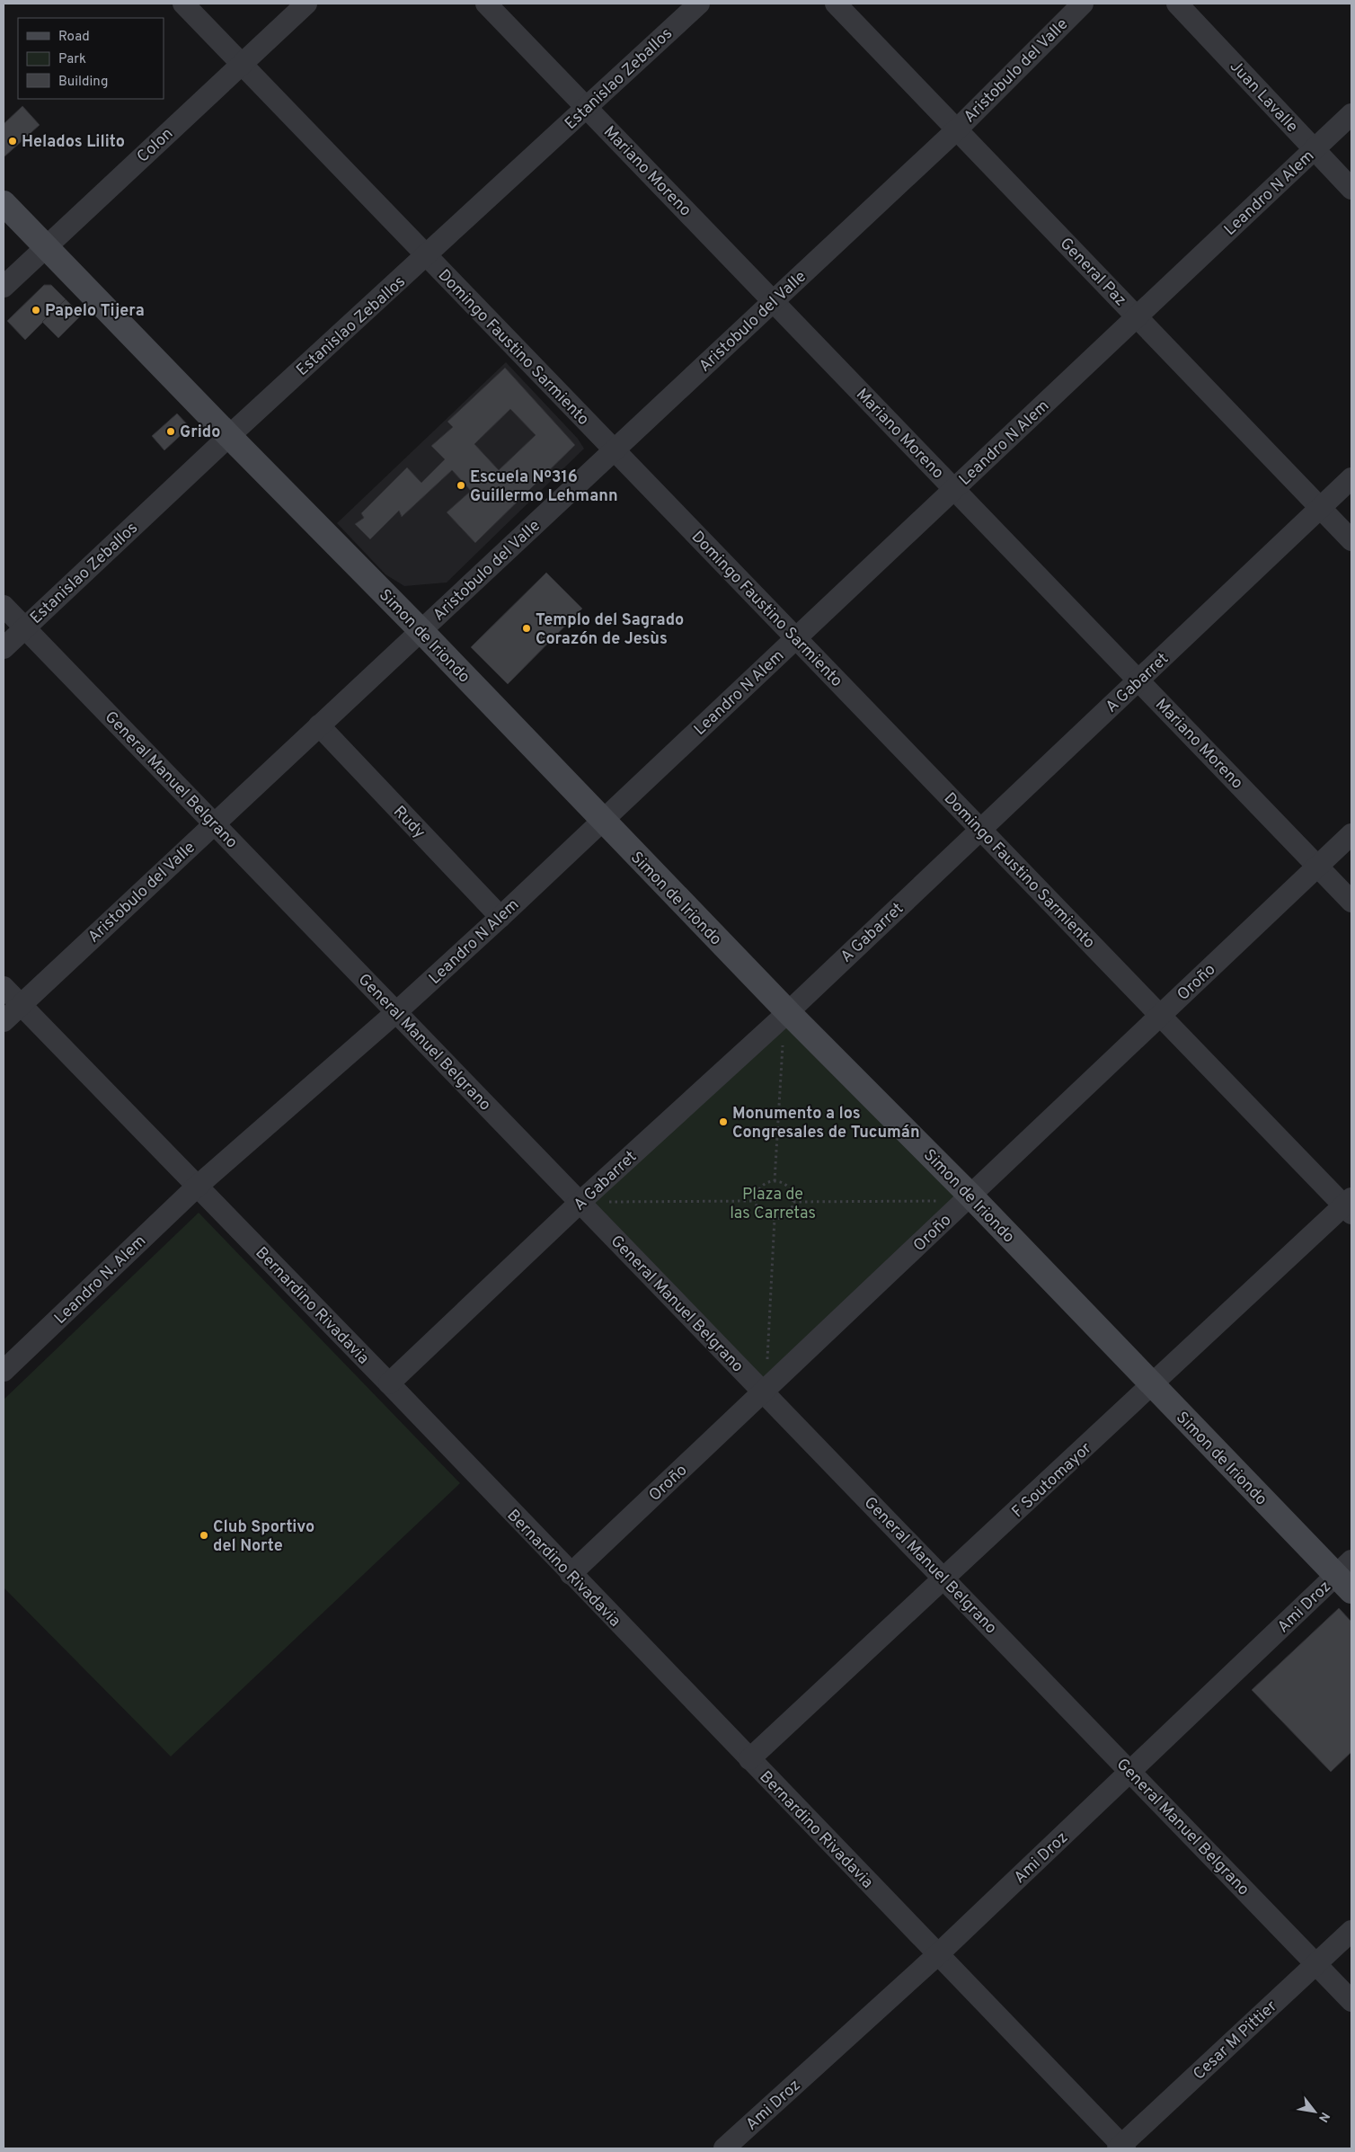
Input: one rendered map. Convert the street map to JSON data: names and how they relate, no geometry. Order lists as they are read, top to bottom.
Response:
{
  "streets": {
    "main road": ["Simon de Iriondo"],
    "street": [
      "Aristobulo del Valle",
      "Estanislao Zeballos",
      "Juan Lavalle",
      "Colon",
      "Mariano Moreno",
      "Leandro N Alem",
      "General Paz",
      "Domingo Faustino Sarmiento",
      "A Gabarret",
      "General Manuel Belgrano",
      "Rudy",
      "Oroño",
      "Leandro N. Alem",
      "Bernardino Rivadavia",
      "F Soutomayor",
      "Ami Droz",
      "Cesar M Pittier"
    ]
  },
  "crossings": [
    ["Aristobulo del Valle", "Mariano Moreno"],
    ["Aristobulo del Valle", "General Paz"],
    ["Aristobulo del Valle", "Domingo Faustino Sarmiento"],
    ["Aristobulo del Valle", "Simon de Iriondo"],
    ["Aristobulo del Valle", "General Manuel Belgrano"],
    ["Aristobulo del Valle", "Rudy"],
    ["Aristobulo del Valle", "Bernardino Rivadavia"],
    ["Estanislao Zeballos", "Mariano Moreno"],
    ["Estanislao Zeballos", "Domingo Faustino Sarmiento"],
    ["Estanislao Zeballos", "Simon de Iriondo"],
    ["Estanislao Zeballos", "General Manuel Belgrano"],
    ["Juan Lavalle", "Leandro N Alem"],
    ["Colon", "Domingo Faustino Sarmiento"],
    ["Colon", "Simon de Iriondo"],
    ["Mariano Moreno", "Leandro N Alem"],
    ["Mariano Moreno", "A Gabarret"],
    ["Mariano Moreno", "Oroño"],
    ["Leandro N Alem", "General Paz"],
    ["Leandro N Alem", "Domingo Faustino Sarmiento"],
    ["Leandro N Alem", "Simon de Iriondo"],
    ["Leandro N Alem", "General Manuel Belgrano"],
    ["Leandro N Alem", "Rudy"],
    ["Leandro N Alem", "Leandro N. Alem"],
    ["Leandro N Alem", "Bernardino Rivadavia"],
    ["General Paz", "A Gabarret"],
    ["Domingo Faustino Sarmiento", "A Gabarret"],
    ["Domingo Faustino Sarmiento", "Oroño"],
    ["Domingo Faustino Sarmiento", "F Soutomayor"],
    ["Simon de Iriondo", "A Gabarret"],
    ["Simon de Iriondo", "Oroño"],
    ["Simon de Iriondo", "F Soutomayor"],
    ["Simon de Iriondo", "Ami Droz"],
    ["A Gabarret", "General Manuel Belgrano"],
    ["A Gabarret", "Bernardino Rivadavia"],
    ["General Manuel Belgrano", "Oroño"],
    ["General Manuel Belgrano", "F Soutomayor"],
    ["General Manuel Belgrano", "Ami Droz"],
    ["General Manuel Belgrano", "Cesar M Pittier"],
    ["Oroño", "Bernardino Rivadavia"],
    ["Leandro N. Alem", "Bernardino Rivadavia"],
    ["Bernardino Rivadavia", "F Soutomayor"],
    ["Bernardino Rivadavia", "Ami Droz"],
    ["Bernardino Rivadavia", "Cesar M Pittier"]
  ],
  "parks": ["Plaza de las Carretas"],
  "places": [
    "Helados Lilito",
    "Papelo Tijera",
    "Grido",
    "Escuela Nº316 Guillermo Lehmann",
    "Templo del Sagrado Corazón de Jesùs",
    "Monumento a los Congresales de Tucumán",
    "Club Sportivo del Norte"
  ],
  "legend": ["Road", "Park", "Building"],
  "north": "bottom right"
}
